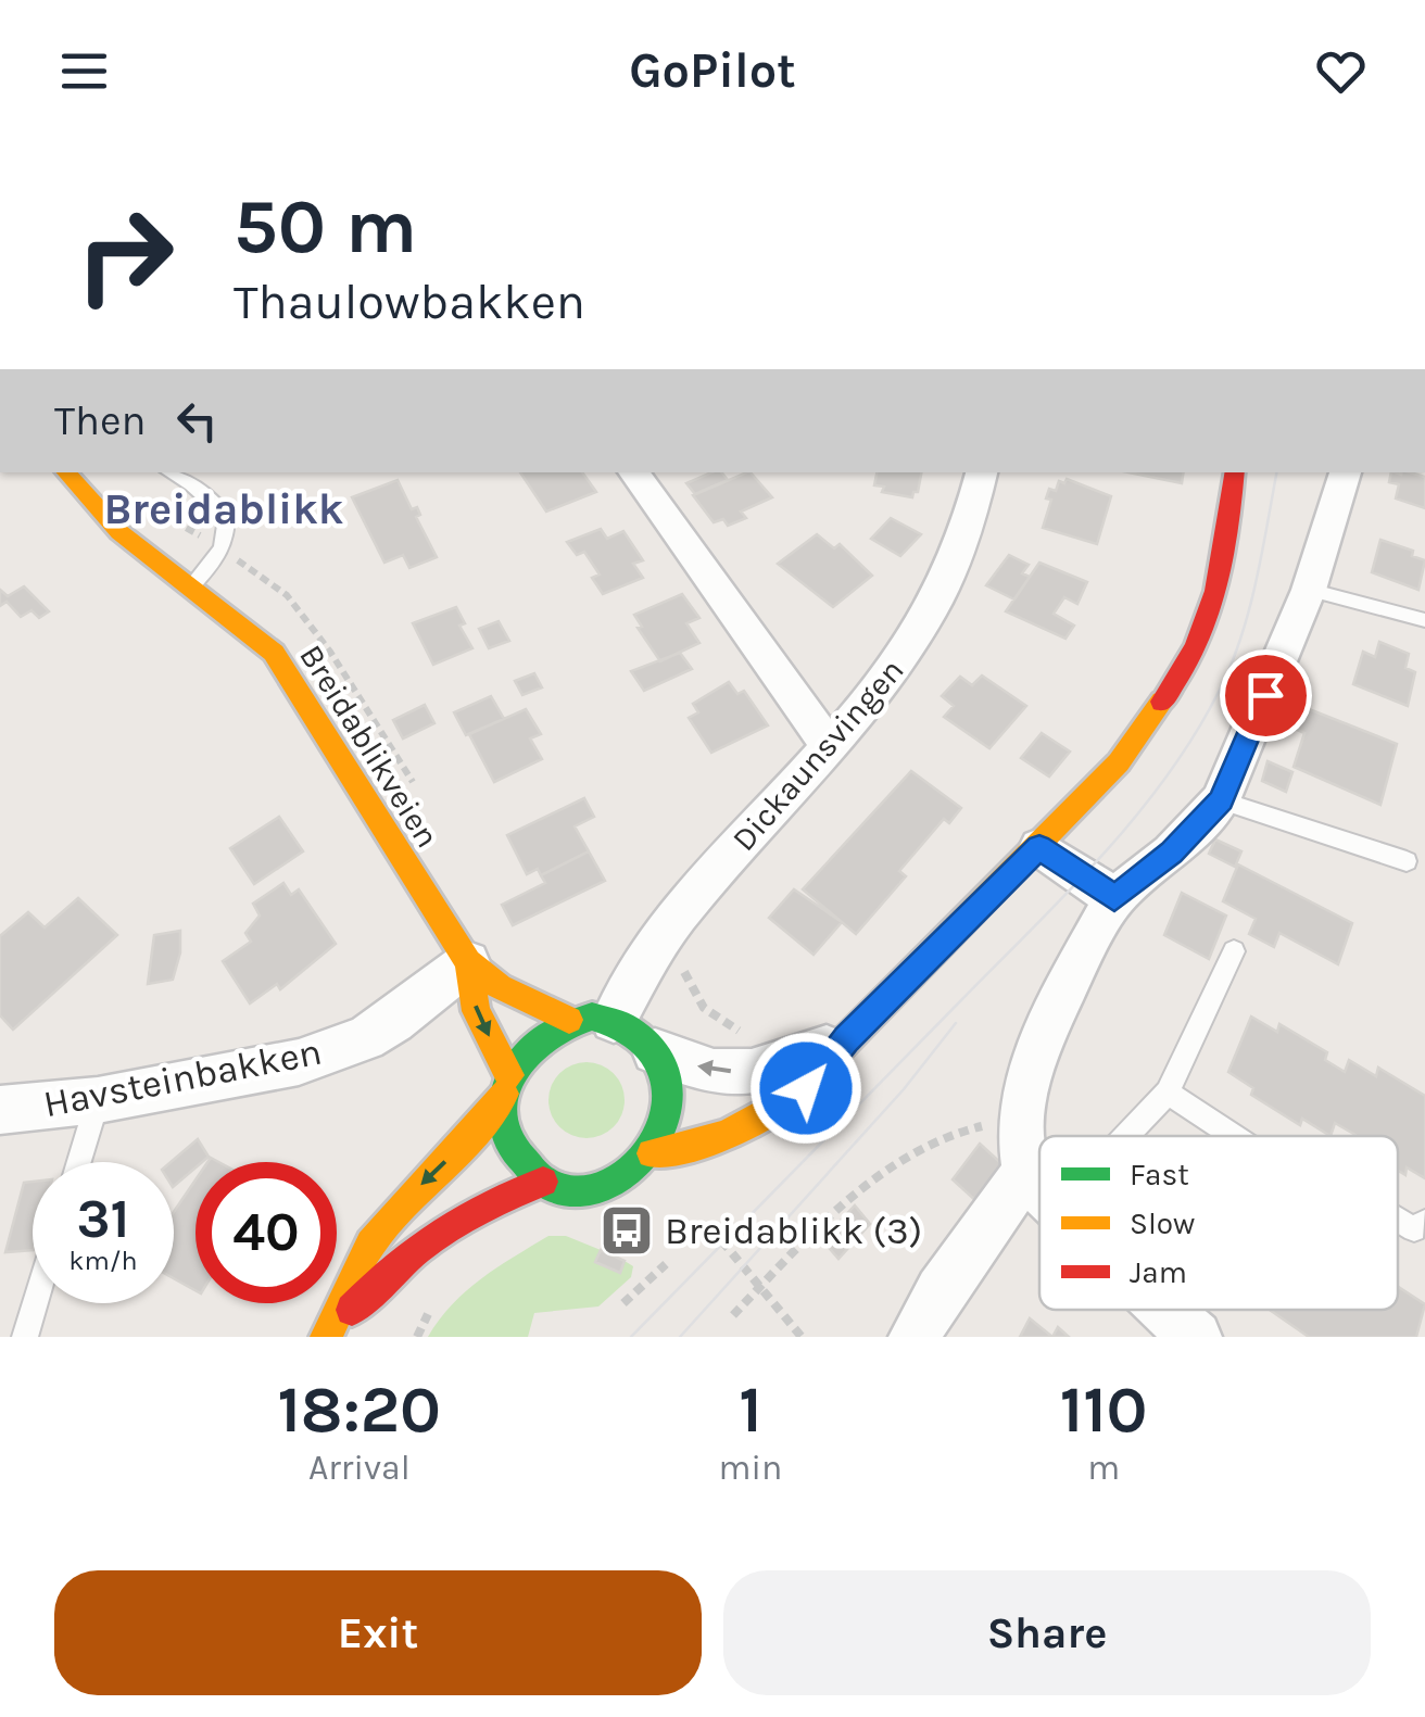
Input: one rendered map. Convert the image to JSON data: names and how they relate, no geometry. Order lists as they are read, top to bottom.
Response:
{
  "streets": {
    "street": ["Breidablikveien", "Dickaunsvingen", "Havsteinbakken"]
  },
  "crossings": [
    ["Breidablikveien", "Dickaunsvingen"],
    ["Breidablikveien", "Havsteinbakken"]
  ],
  "districts": ["Breidablikk"],
  "places": {
    "bus stop": ["Breidablikk (3)"]
  },
  "legend": ["Fast", "Slow", "Jam"],
  "page": {
    "header": "GoPilot",
    "turn": ["50 m", "Thaulowbakken"],
    "then": "Then",
    "speed": "31 km/h",
    "limit": "40",
    "eta": [
      "18:20",
      "Arrival",
      "1",
      "min",
      "110",
      "m"
    ],
    "buttons": ["Exit", "Share"]
  }
}
